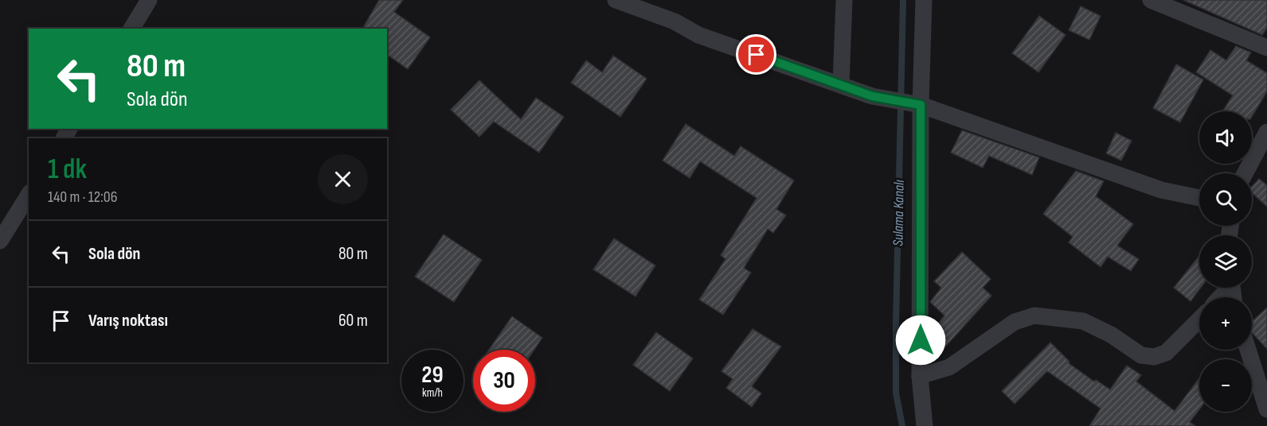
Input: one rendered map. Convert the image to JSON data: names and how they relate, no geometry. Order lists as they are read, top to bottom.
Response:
{
  "water": ["Sulama Kanalı"],
  "page": {
    "turn": ["80 m", "Sola dön"],
    "map_buttons": ["+", "−"],
    "heading": ["1 dk", "140 m · 12:06"],
    "list": [
      {
        "name": "Sola dön",
        "value": "80 m"
      },
      {
        "name": "Varış noktası",
        "value": "60 m"
      }
    ],
    "speed": "29 km/h",
    "limit": "30"
  }
}
